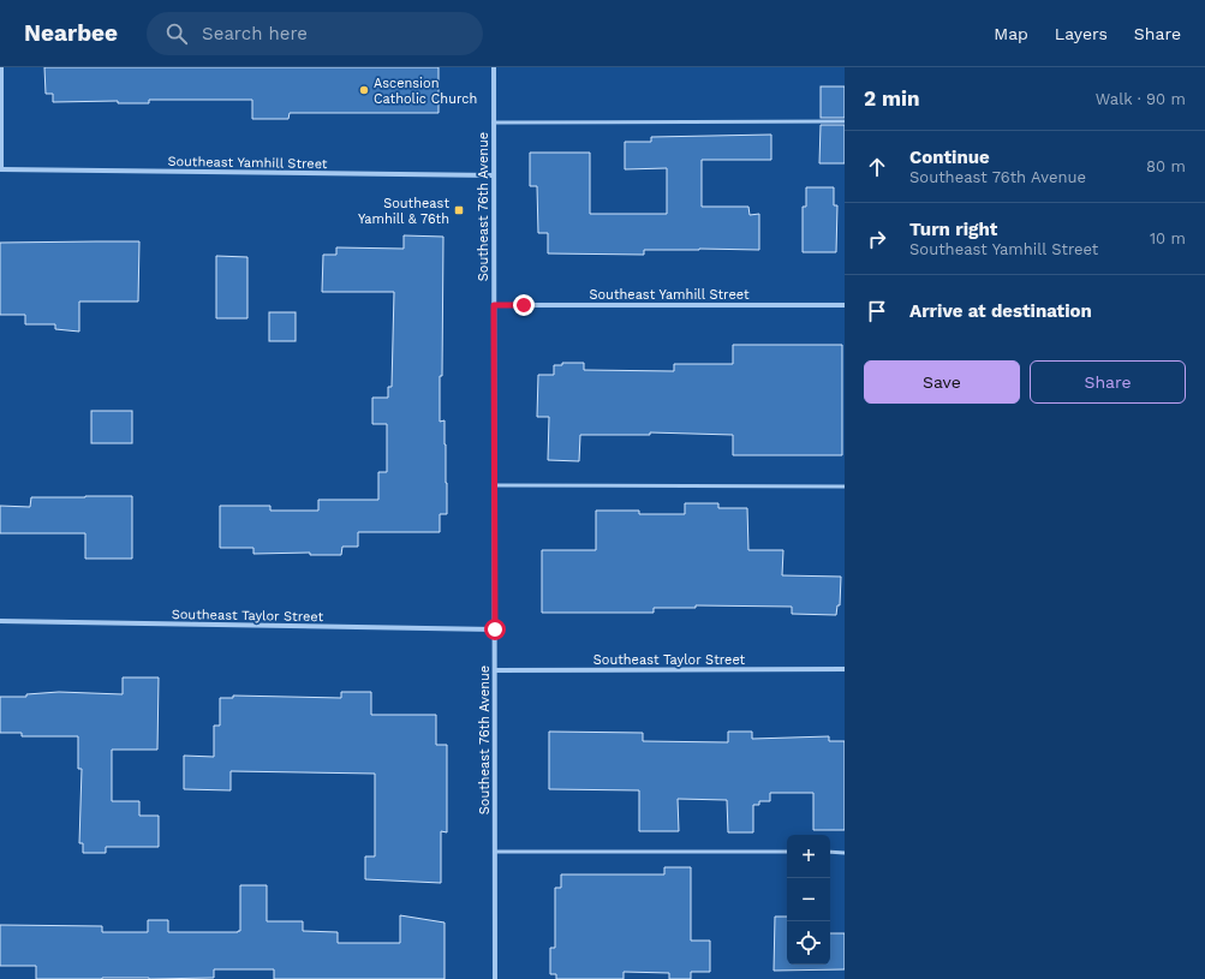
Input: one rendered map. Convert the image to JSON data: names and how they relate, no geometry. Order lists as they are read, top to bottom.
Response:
{
  "streets": {
    "street": ["Southeast Yamhill Street", "Southeast 76th Avenue", "Southeast Taylor Street"]
  },
  "crossings": [
    ["Southeast Yamhill Street", "Southeast 76th Avenue"],
    ["Southeast 76th Avenue", "Southeast Taylor Street"]
  ],
  "places": {
    "other": ["Ascension Catholic Church"],
    "transit": ["Southeast Yamhill & 76th"]
  },
  "page": {
    "header": "Nearbee",
    "search": "Search here",
    "nav": ["Map", "Layers", "Share"],
    "heading": ["2 min", "Walk · 90 m"],
    "list": [
      ["Continue", "Southeast 76th Avenue", "80 m"],
      ["Turn right", "Southeast Yamhill Street", "10 m"],
      "Arrive at destination"
    ],
    "buttons": ["Save", "Share"],
    "map_buttons": ["+", "−"]
  }
}
